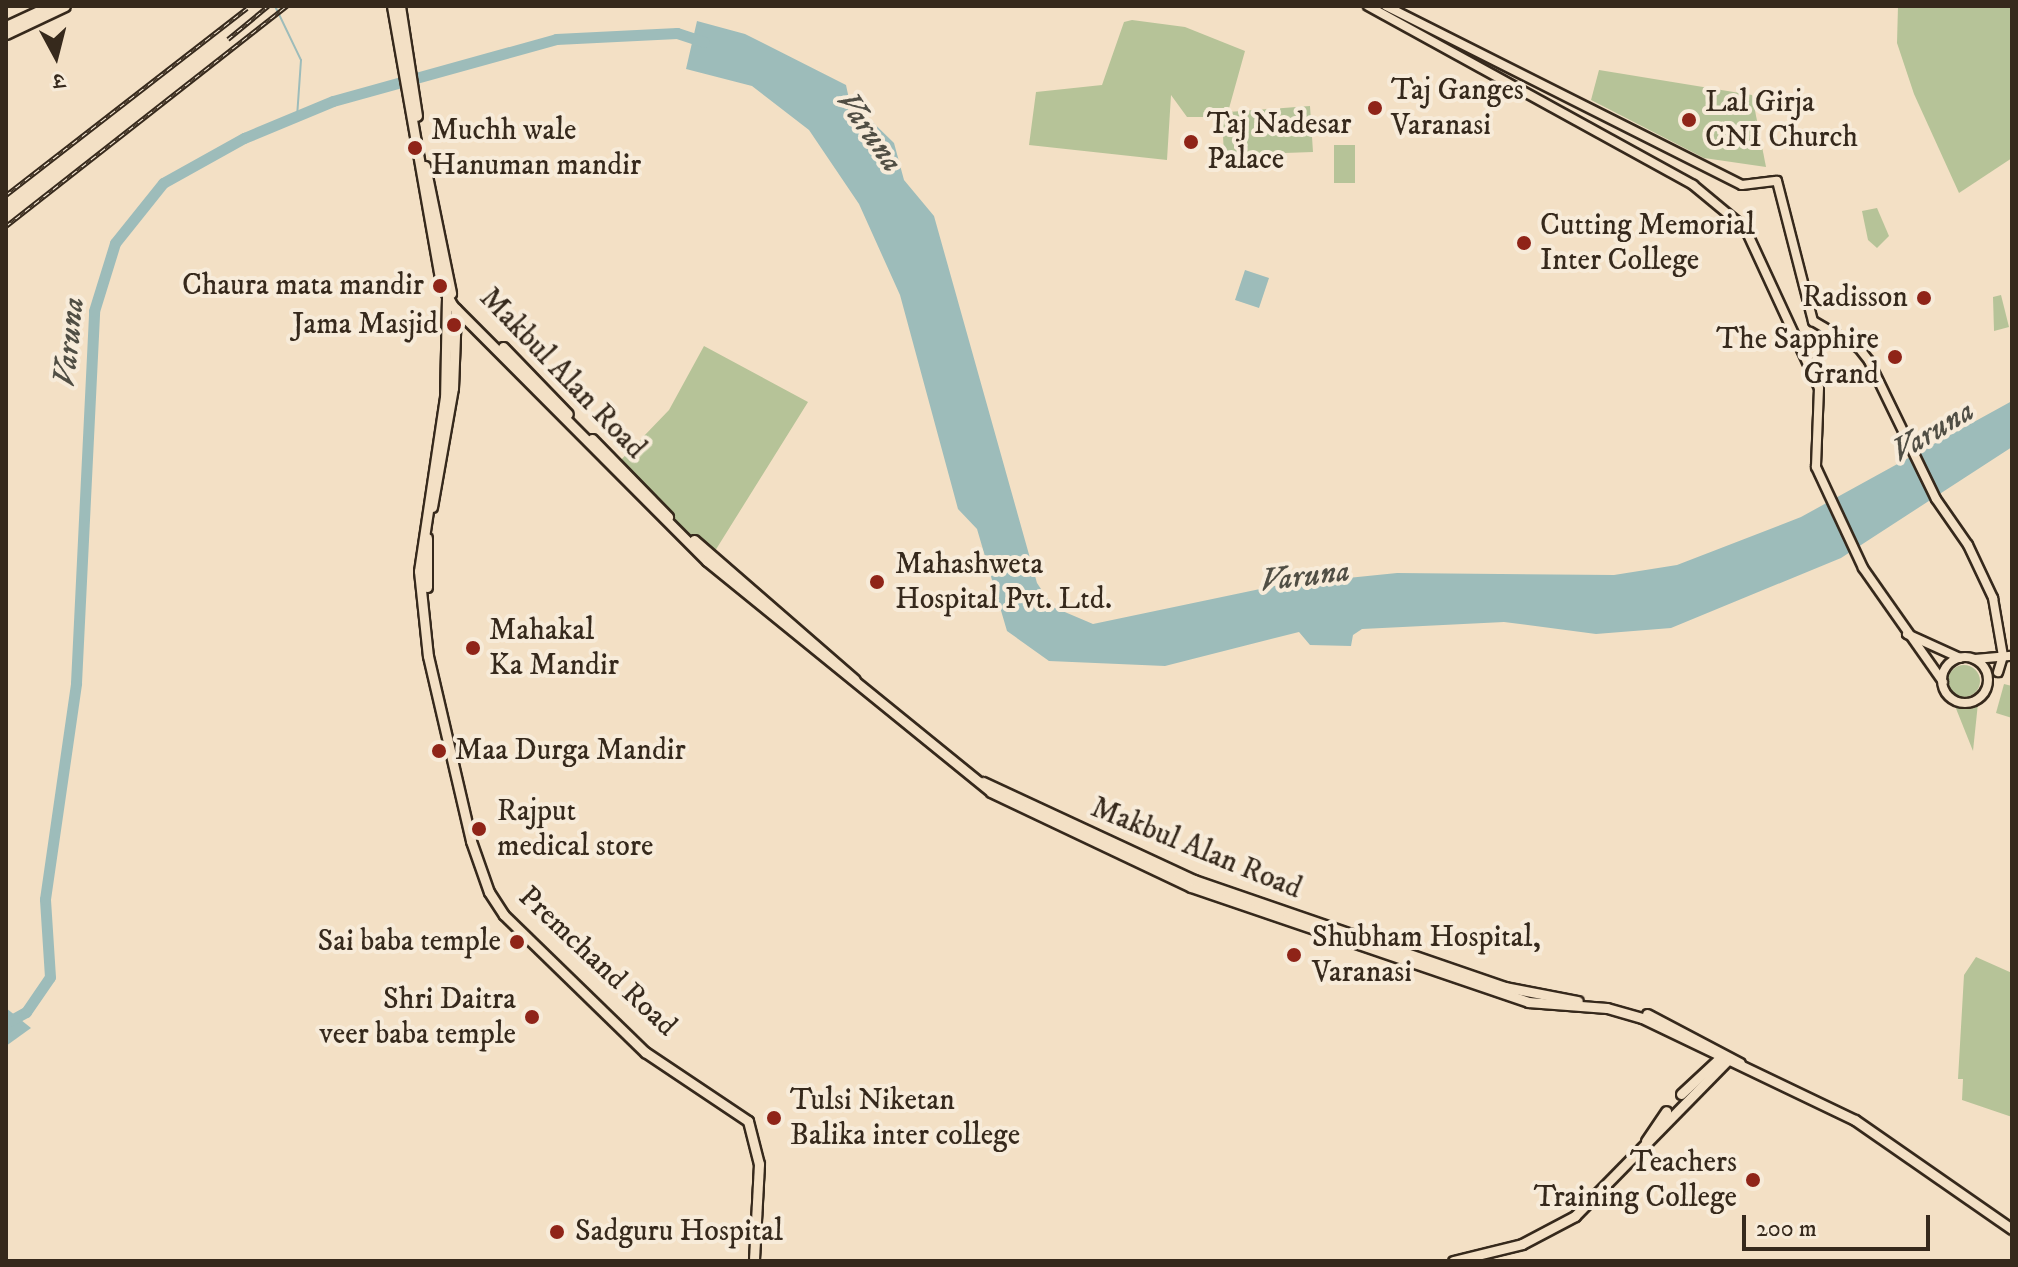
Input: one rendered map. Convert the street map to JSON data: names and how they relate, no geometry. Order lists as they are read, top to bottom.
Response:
{
  "streets": {
    "highway": ["Makbul Alan Road", "Premchand Road"]
  },
  "crossings": [
    ["Makbul Alan Road", "Premchand Road"]
  ],
  "water": ["Varuna"],
  "places": [
    "Taj Ganges Varanasi",
    "Lal Girja CNI Church",
    "Taj Nadesar Palace",
    "Muchh wale Hanuman mandir",
    "Cutting Memorial Inter College",
    "Chaura mata mandir",
    "Radisson",
    "Jama Masjid",
    "The Sapphire Grand",
    "Mahashweta Hospital Pvt. Ltd.",
    "Mahakal Ka Mandir",
    "Maa Durga Mandir",
    "Rajput medical store",
    "Sai baba temple",
    "Shubham Hospital, Varanasi",
    "Shri Daitra veer baba temple",
    "Tulsi Niketan Balika inter college",
    "Teachers Training College",
    "Sadguru Hospital"
  ],
  "scale_bar": "200 m",
  "north": "bottom"
}
